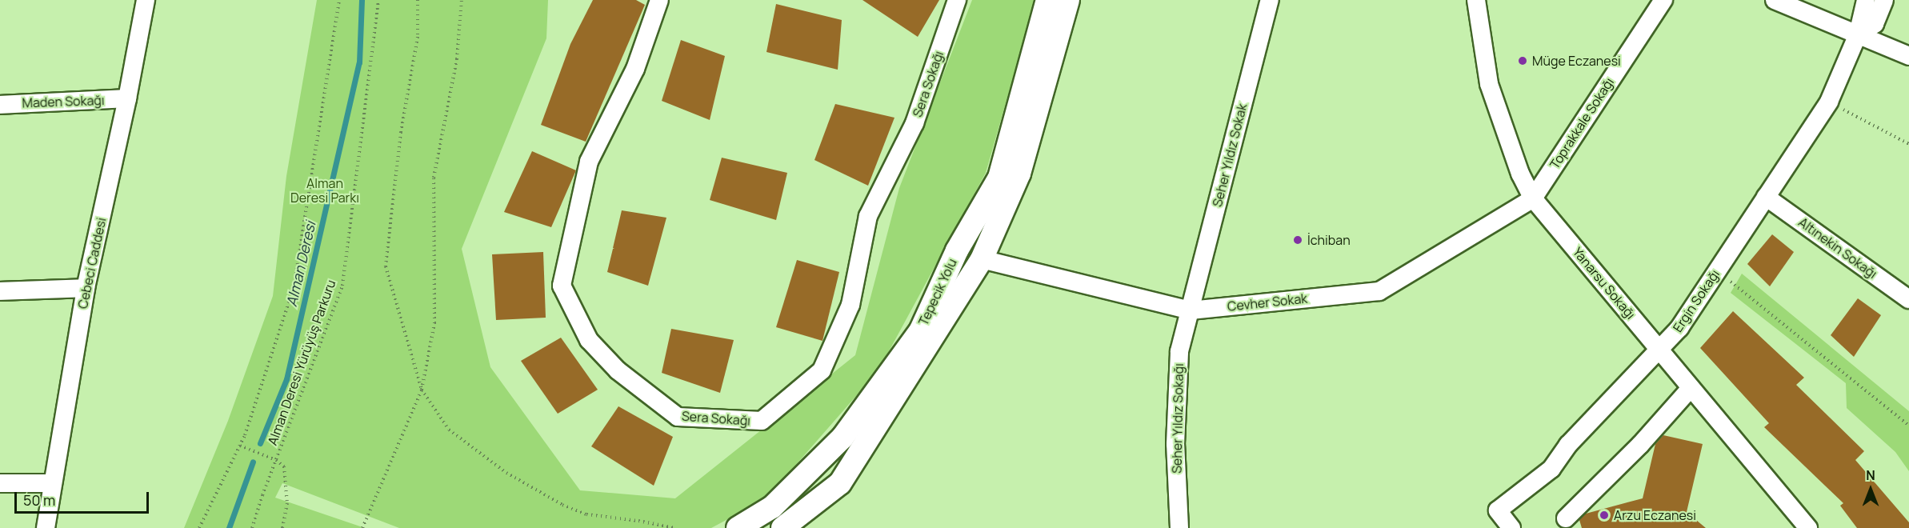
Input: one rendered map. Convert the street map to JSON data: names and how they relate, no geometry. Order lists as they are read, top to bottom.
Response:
{
  "streets": {
    "main road": ["Tepecik Yolu"],
    "street": [
      "Sera Sokağı",
      "Maden Sokağı",
      "Toprakkale Sokağı",
      "Seher Yıldız Sokak",
      "Altınekin Sokağı",
      "Cebeci Caddesi",
      "Yanarsu Sokağı",
      "Ergin Sokağı",
      "Cevher Sokak",
      "Seher Yıldız Sokağı"
    ],
    "path": ["Alman Deresi Yürüyüş Parkuru"]
  },
  "crossings": [
    ["Maden Sokağı", "Cebeci Caddesi"],
    ["Toprakkale Sokağı", "Yanarsu Sokağı"],
    ["Toprakkale Sokağı", "Cevher Sokak"],
    ["Seher Yıldız Sokak", "Cevher Sokak"],
    ["Seher Yıldız Sokak", "Seher Yıldız Sokağı"],
    ["Altınekin Sokağı", "Ergin Sokağı"],
    ["Yanarsu Sokağı", "Ergin Sokağı"],
    ["Yanarsu Sokağı", "Cevher Sokak"],
    ["Tepecik Yolu", "Cevher Sokak"],
    ["Cevher Sokak", "Seher Yıldız Sokağı"]
  ],
  "water": ["Alman Deresi"],
  "parks": ["Alman Deresi Parkı"],
  "places": ["Müge Eczanesi", "İchiban", "Arzu Eczanesi"],
  "scale_bar": "50 m",
  "north": "top"
}
